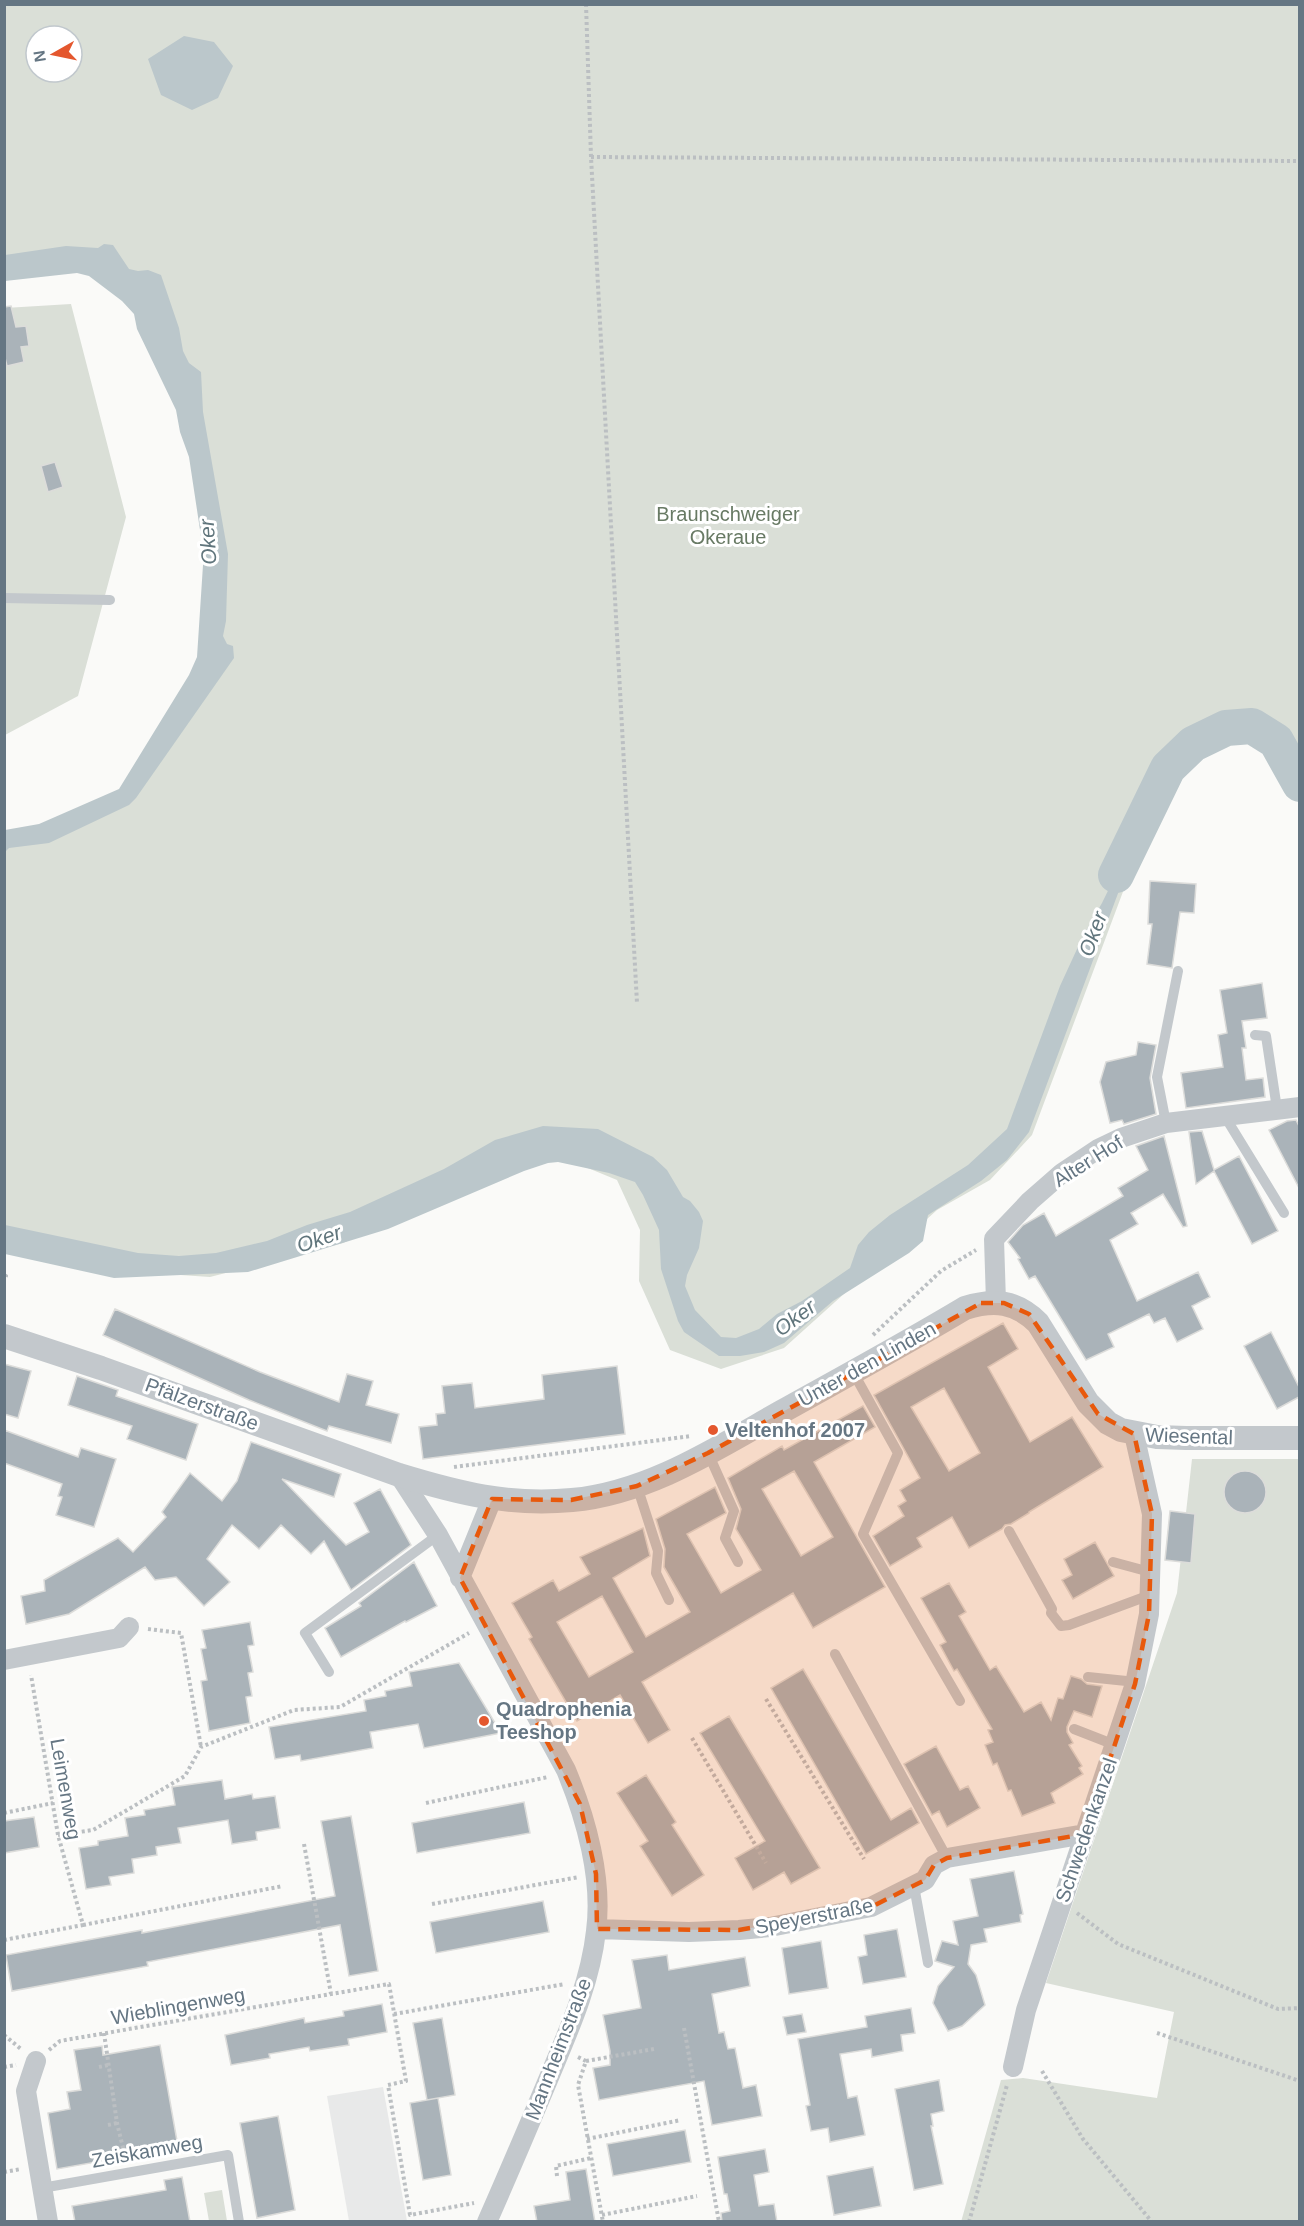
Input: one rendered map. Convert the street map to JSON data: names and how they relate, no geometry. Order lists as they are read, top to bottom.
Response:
{
  "streets": {
    "street": [
      "Alter Hof",
      "Unter den Linden",
      "Pfälzerstraße",
      "Wiesental",
      "Schwedenkanzel",
      "Speyerstraße",
      "Mannheimstraße"
    ],
    "lane": ["Zeiskamweg"],
    "path": ["Leimenweg", "Wieblingenweg"]
  },
  "crossings": [
    ["Unter den Linden", "Pfälzerstraße"],
    ["Unter den Linden", "Wiesental"],
    ["Unter den Linden", "Mannheimstraße"],
    ["Pfälzerstraße", "Mannheimstraße"],
    ["Wiesental", "Schwedenkanzel"],
    ["Speyerstraße", "Mannheimstraße"],
    ["Wieblingenweg", "Mannheimstraße"]
  ],
  "water": ["Oker"],
  "parks": ["Braunschweiger Okeraue"],
  "places": ["Veltenhof 2007", "Quadrophenia Teeshop"],
  "north": "left"
}
